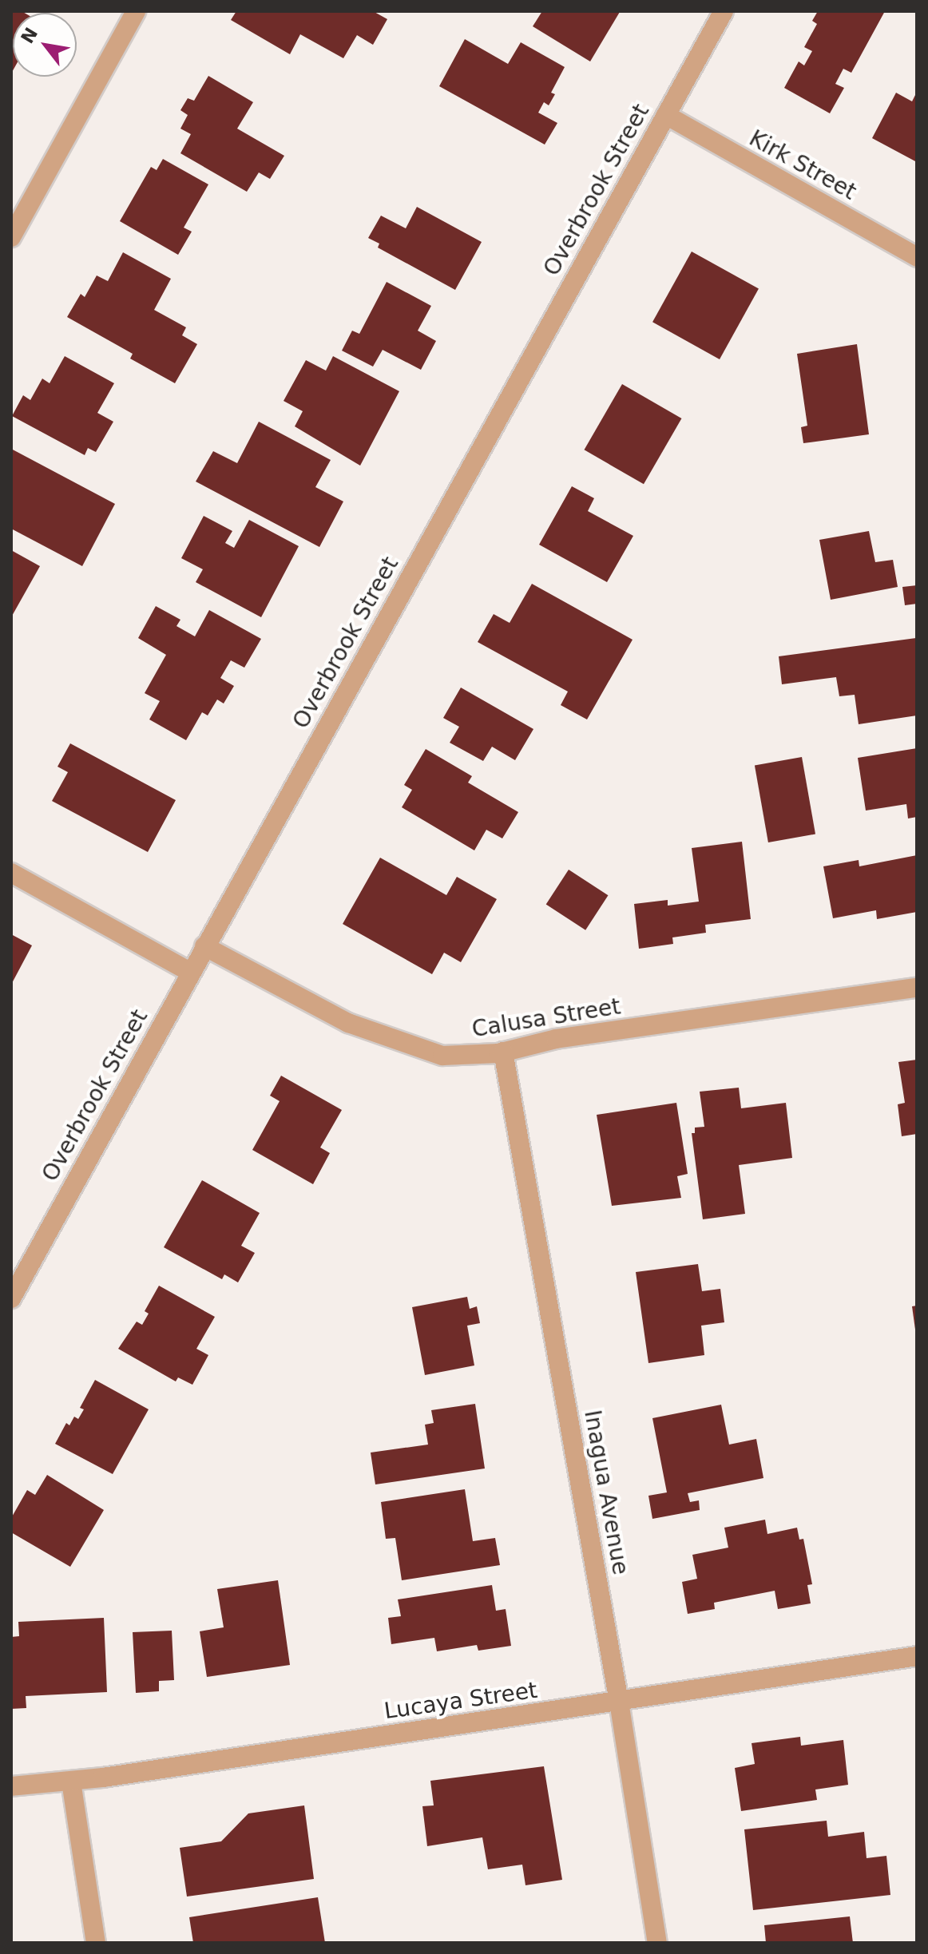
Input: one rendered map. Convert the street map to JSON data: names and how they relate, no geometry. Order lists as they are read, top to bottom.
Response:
{
  "streets": {
    "street": [
      "Kirk Street",
      "Overbrook Street",
      "Calusa Street",
      "Inagua Avenue",
      "Lucaya Street"
    ]
  },
  "crossings": [
    ["Kirk Street", "Overbrook Street"],
    ["Overbrook Street", "Calusa Street"],
    ["Calusa Street", "Inagua Avenue"],
    ["Inagua Avenue", "Lucaya Street"]
  ],
  "north": "top left"
}
